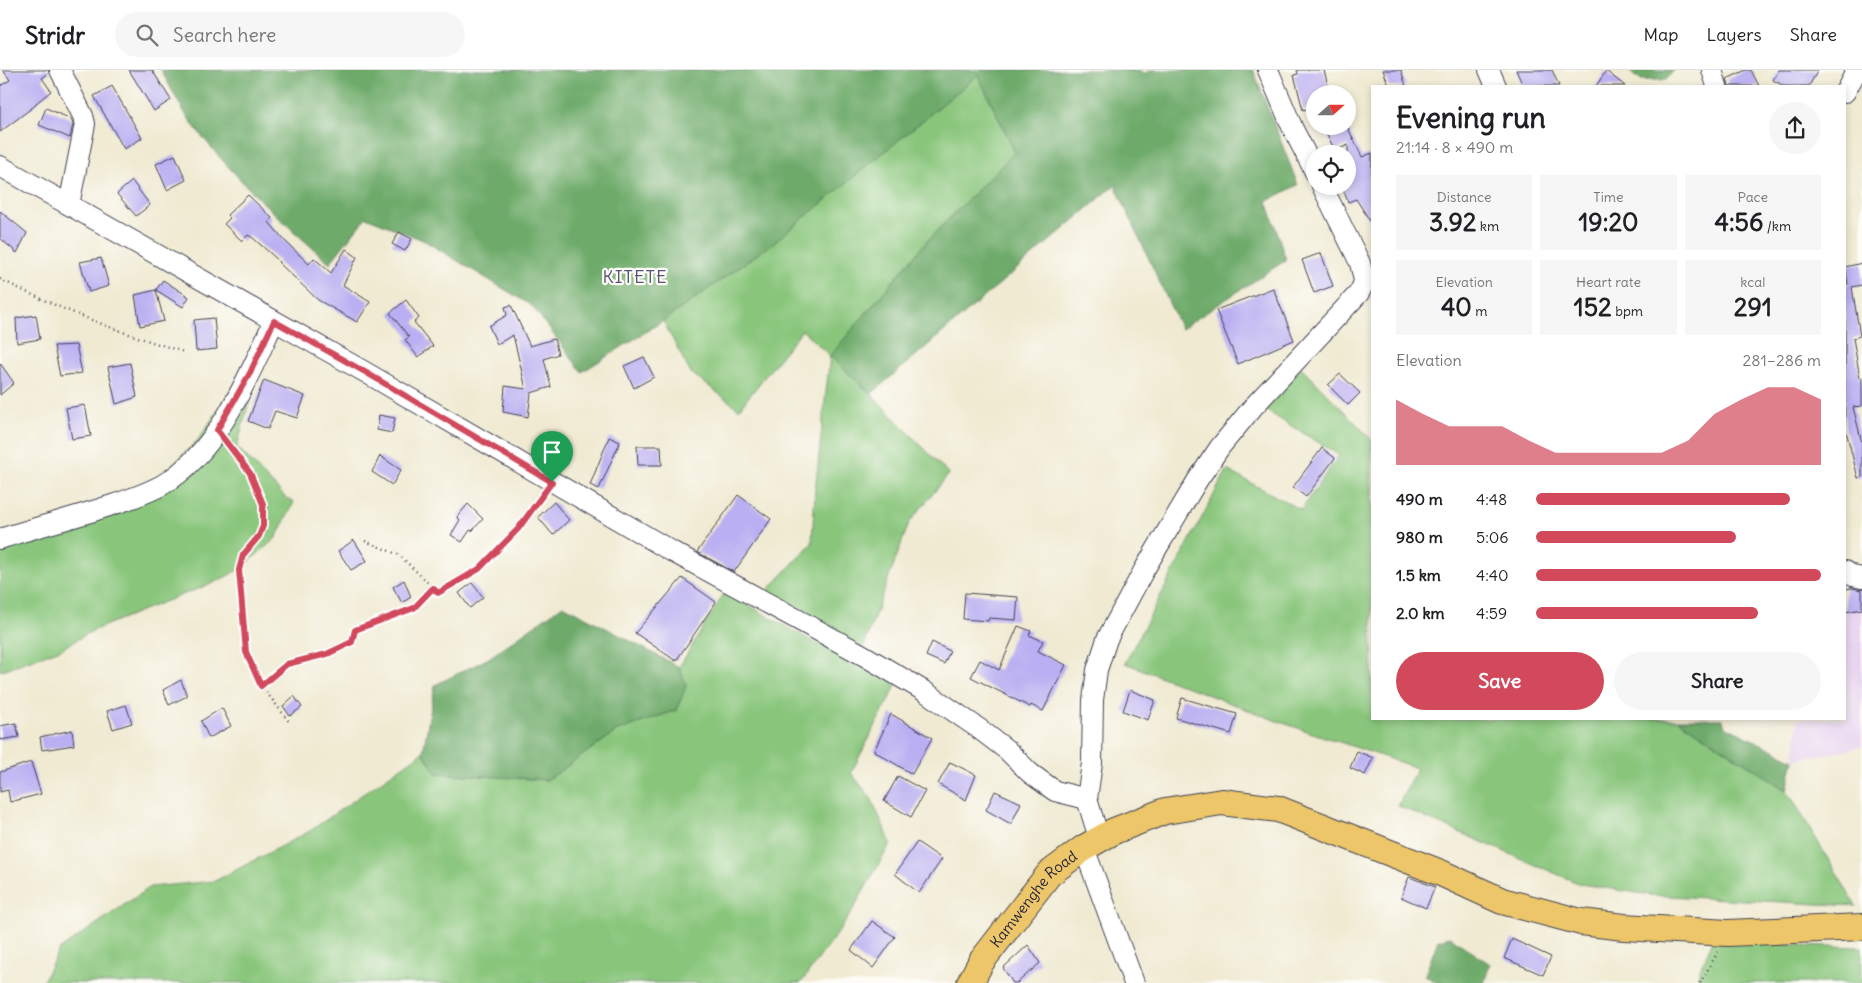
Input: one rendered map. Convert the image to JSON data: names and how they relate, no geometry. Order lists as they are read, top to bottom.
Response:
{
  "streets": {
    "main road": ["Kamwenghe Road"]
  },
  "districts": ["KITETE"],
  "north": "right",
  "page": {
    "header": "Stridr",
    "search": "Search here",
    "nav": ["Map", "Layers", "Share"],
    "heading": ["Evening run", "21:14 · 8 × 490 m"],
    "stats": [
      ["Distance", "3.92 km"],
      ["Time", "19:20"],
      ["Pace", "4:56 /km"],
      ["Elevation", "40 m"],
      ["Heart rate", "152 bpm"],
      ["kcal", "291"]
    ],
    "chart": ["Elevation", "281–286 m"],
    "list": [
      {
        "name": "490 m",
        "note": "4:48"
      },
      {
        "name": "980 m",
        "note": "5:06"
      },
      {
        "name": "1.5 km",
        "note": "4:40"
      },
      {
        "name": "2.0 km",
        "note": "4:59"
      }
    ],
    "buttons": ["Save", "Share"]
  }
}
